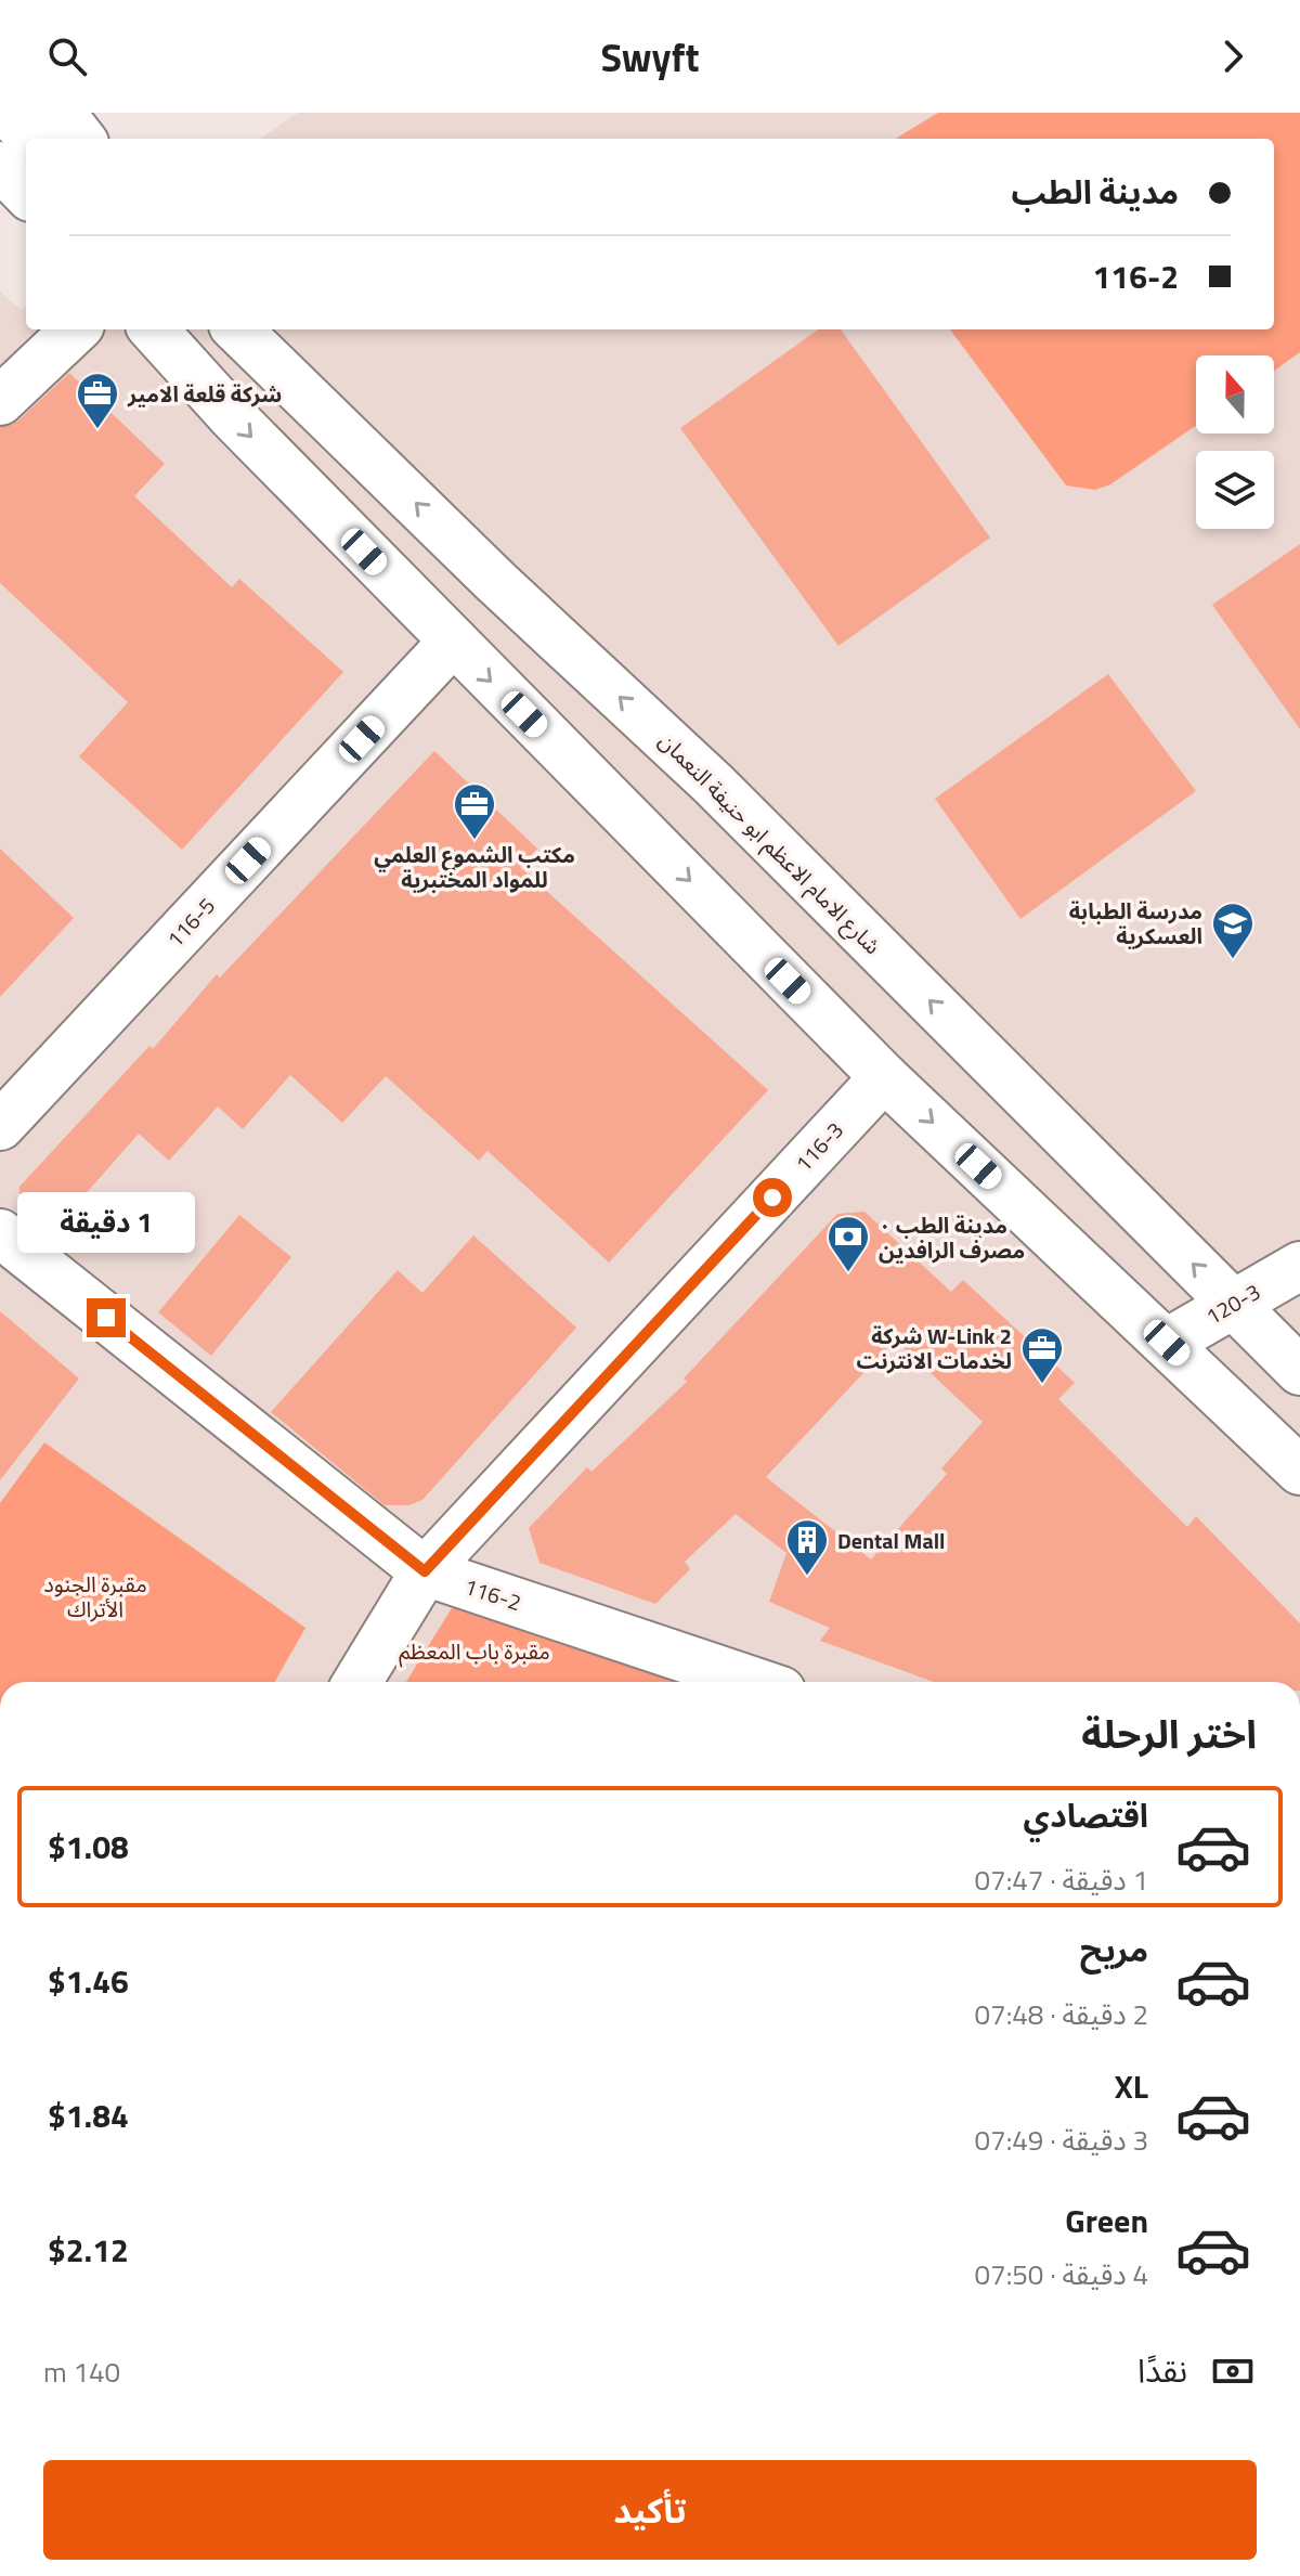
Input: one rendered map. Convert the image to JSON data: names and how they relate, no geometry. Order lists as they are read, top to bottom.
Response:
{
  "streets": {
    "main road": [
      "شارع الامام الاعظم ابو حنيفة النعمان",
      "116-5",
      "116-3",
      "120-3",
      "116-2"
    ]
  },
  "crossings": [
    ["شارع الامام الاعظم ابو حنيفة النعمان", "120-3"],
    ["116-3", "116-2"]
  ],
  "parks": ["مقبرة الجنود الأتراك", "مقبرة باب المعظم"],
  "places": {
    "office": ["شركة قلعة الامير", "مكتب الشموع العلمي للمواد المختبرية", "شركة W-Link 2 لخدمات الانترنت"],
    "school or university": ["مدرسة الطبابة العسكرية"],
    "bank": ["مدينة الطب ٠ مصرف الرافدين"],
    "building": ["Dental Mall"]
  },
  "north": "top",
  "page": {
    "header": "Swyft",
    "banner": ["مدينة الطب", "116-2"],
    "bubble": "1 دقيقة",
    "heading": "اختر الرحلة",
    "list": [
      {
        "name": "اقتصادي",
        "note": "1 دقيقة · 07:47",
        "value": "$1.08"
      },
      {
        "name": "مريح",
        "note": "2 دقيقة · 07:48",
        "value": "$1.46"
      },
      {
        "name": "XL",
        "note": "3 دقيقة · 07:49",
        "value": "$1.84"
      },
      {
        "name": "Green",
        "note": "4 دقيقة · 07:50",
        "value": "$2.12"
      }
    ],
    "pay": ["نقدًا", "140 m"],
    "buttons": "تأكيد"
  }
}
